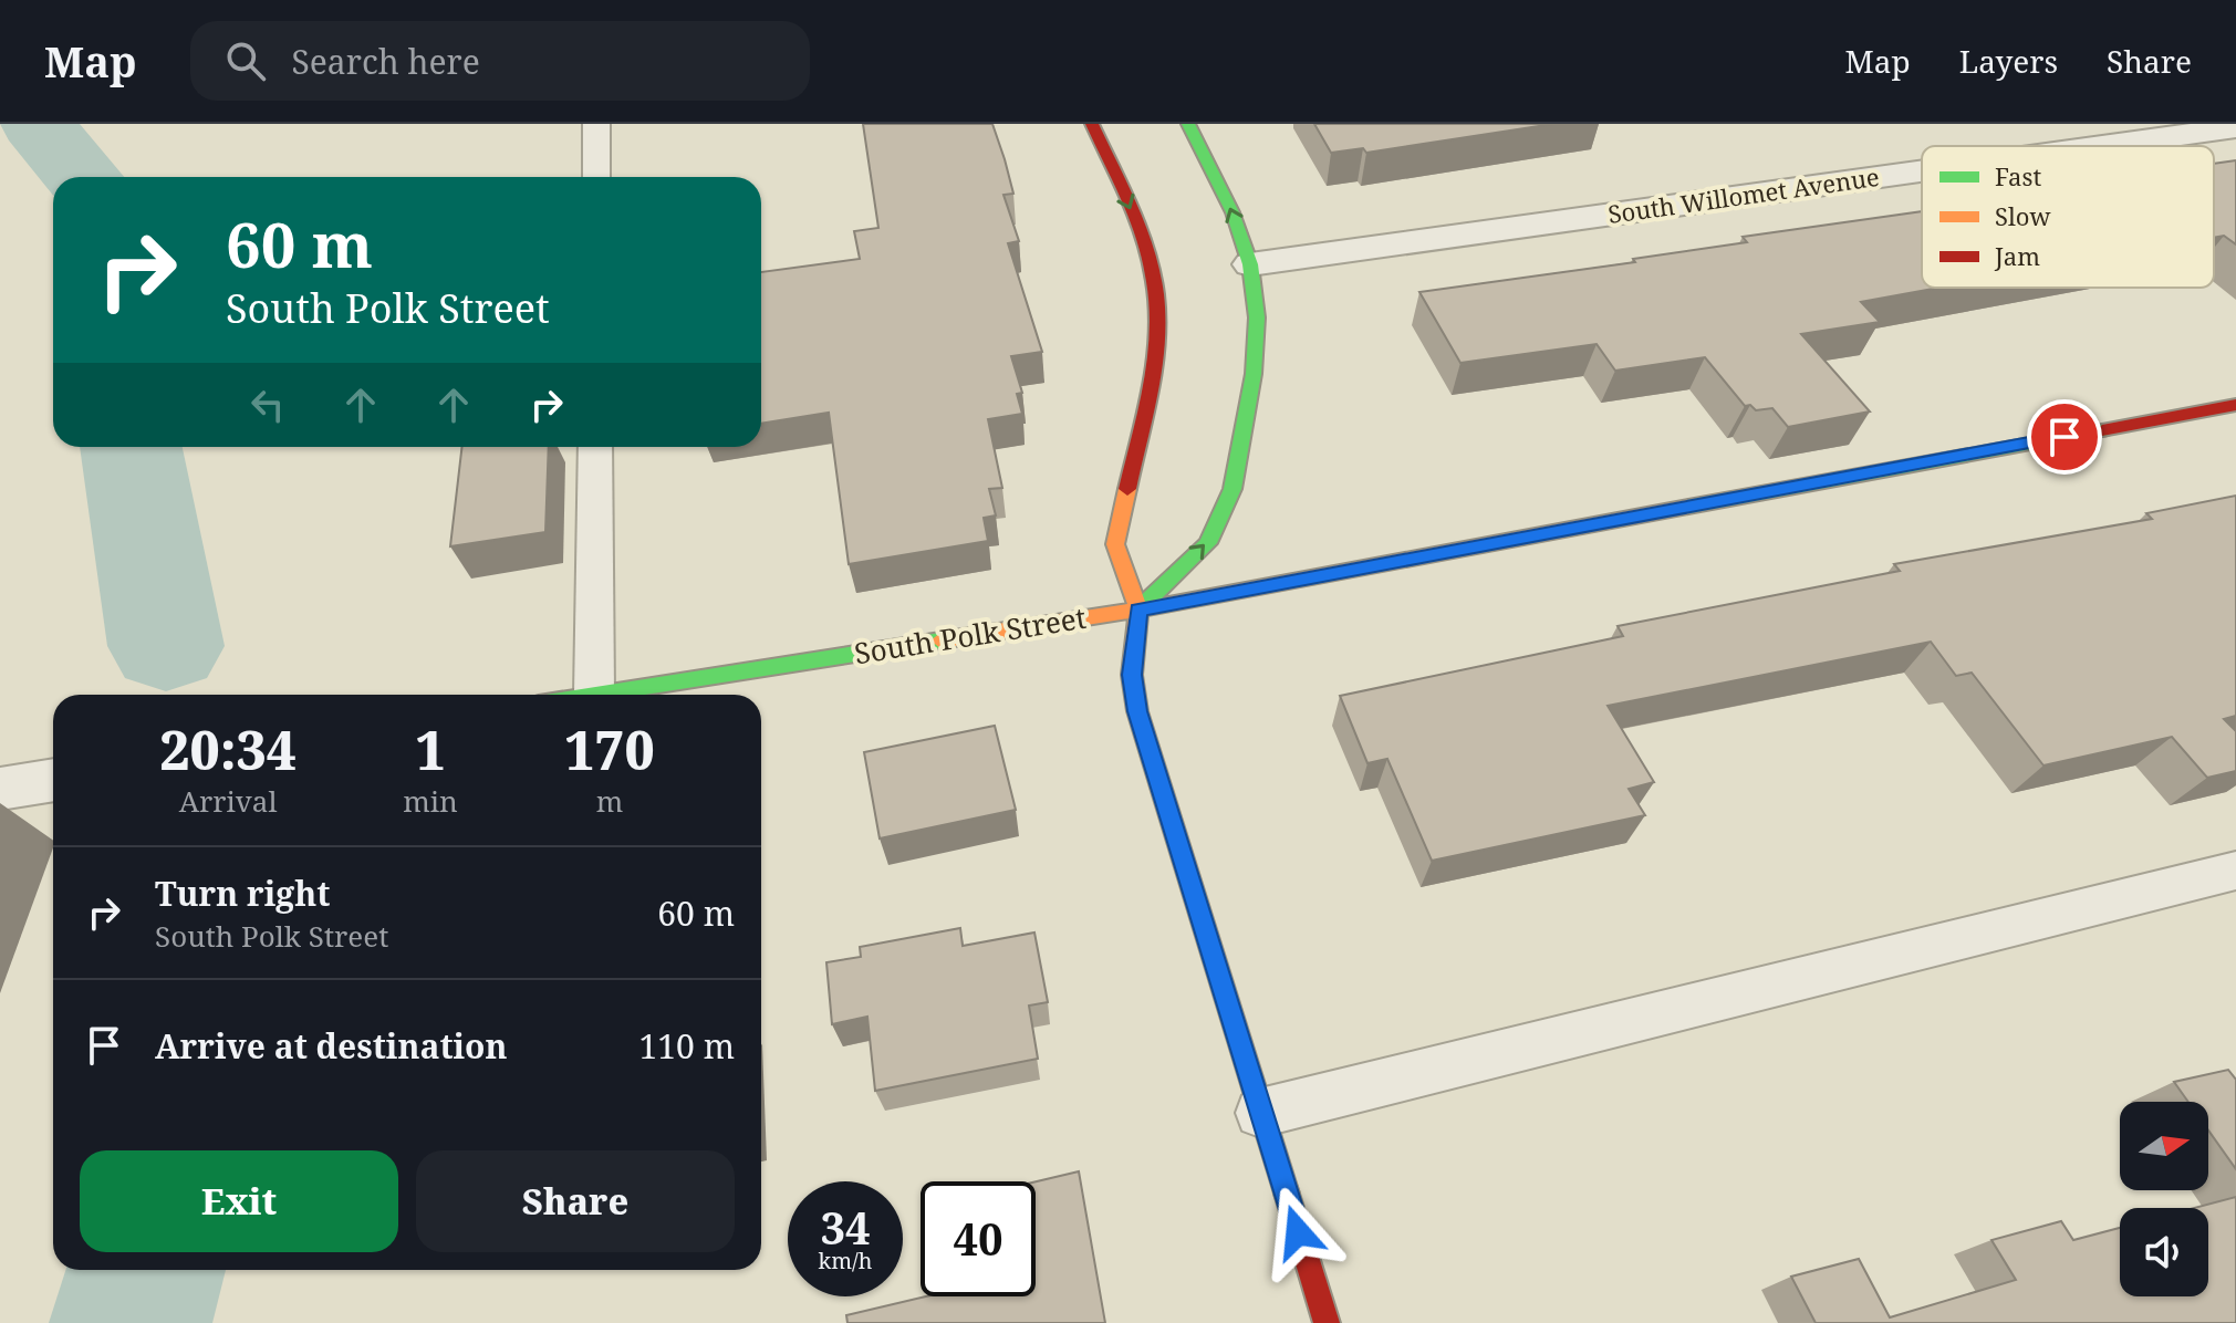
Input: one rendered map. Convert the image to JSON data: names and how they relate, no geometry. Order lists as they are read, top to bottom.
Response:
{
  "streets": {
    "street": ["South Willomet Avenue", "South Polk Street"]
  },
  "legend": ["Fast", "Slow", "Jam"],
  "north": "right",
  "page": {
    "header": "Map",
    "search": "Search here",
    "nav": ["Map", "Layers", "Share"],
    "turn": ["60 m", "South Polk Street"],
    "eta": [
      "20:34",
      "Arrival",
      "1",
      "min",
      "170",
      "m"
    ],
    "list": [
      {
        "name": "Turn right",
        "note": "South Polk Street",
        "value": "60 m"
      },
      {
        "name": "Arrive at destination",
        "value": "110 m"
      }
    ],
    "buttons": ["Exit", "Share"],
    "speed": "34 km/h",
    "limit": "40"
  }
}
